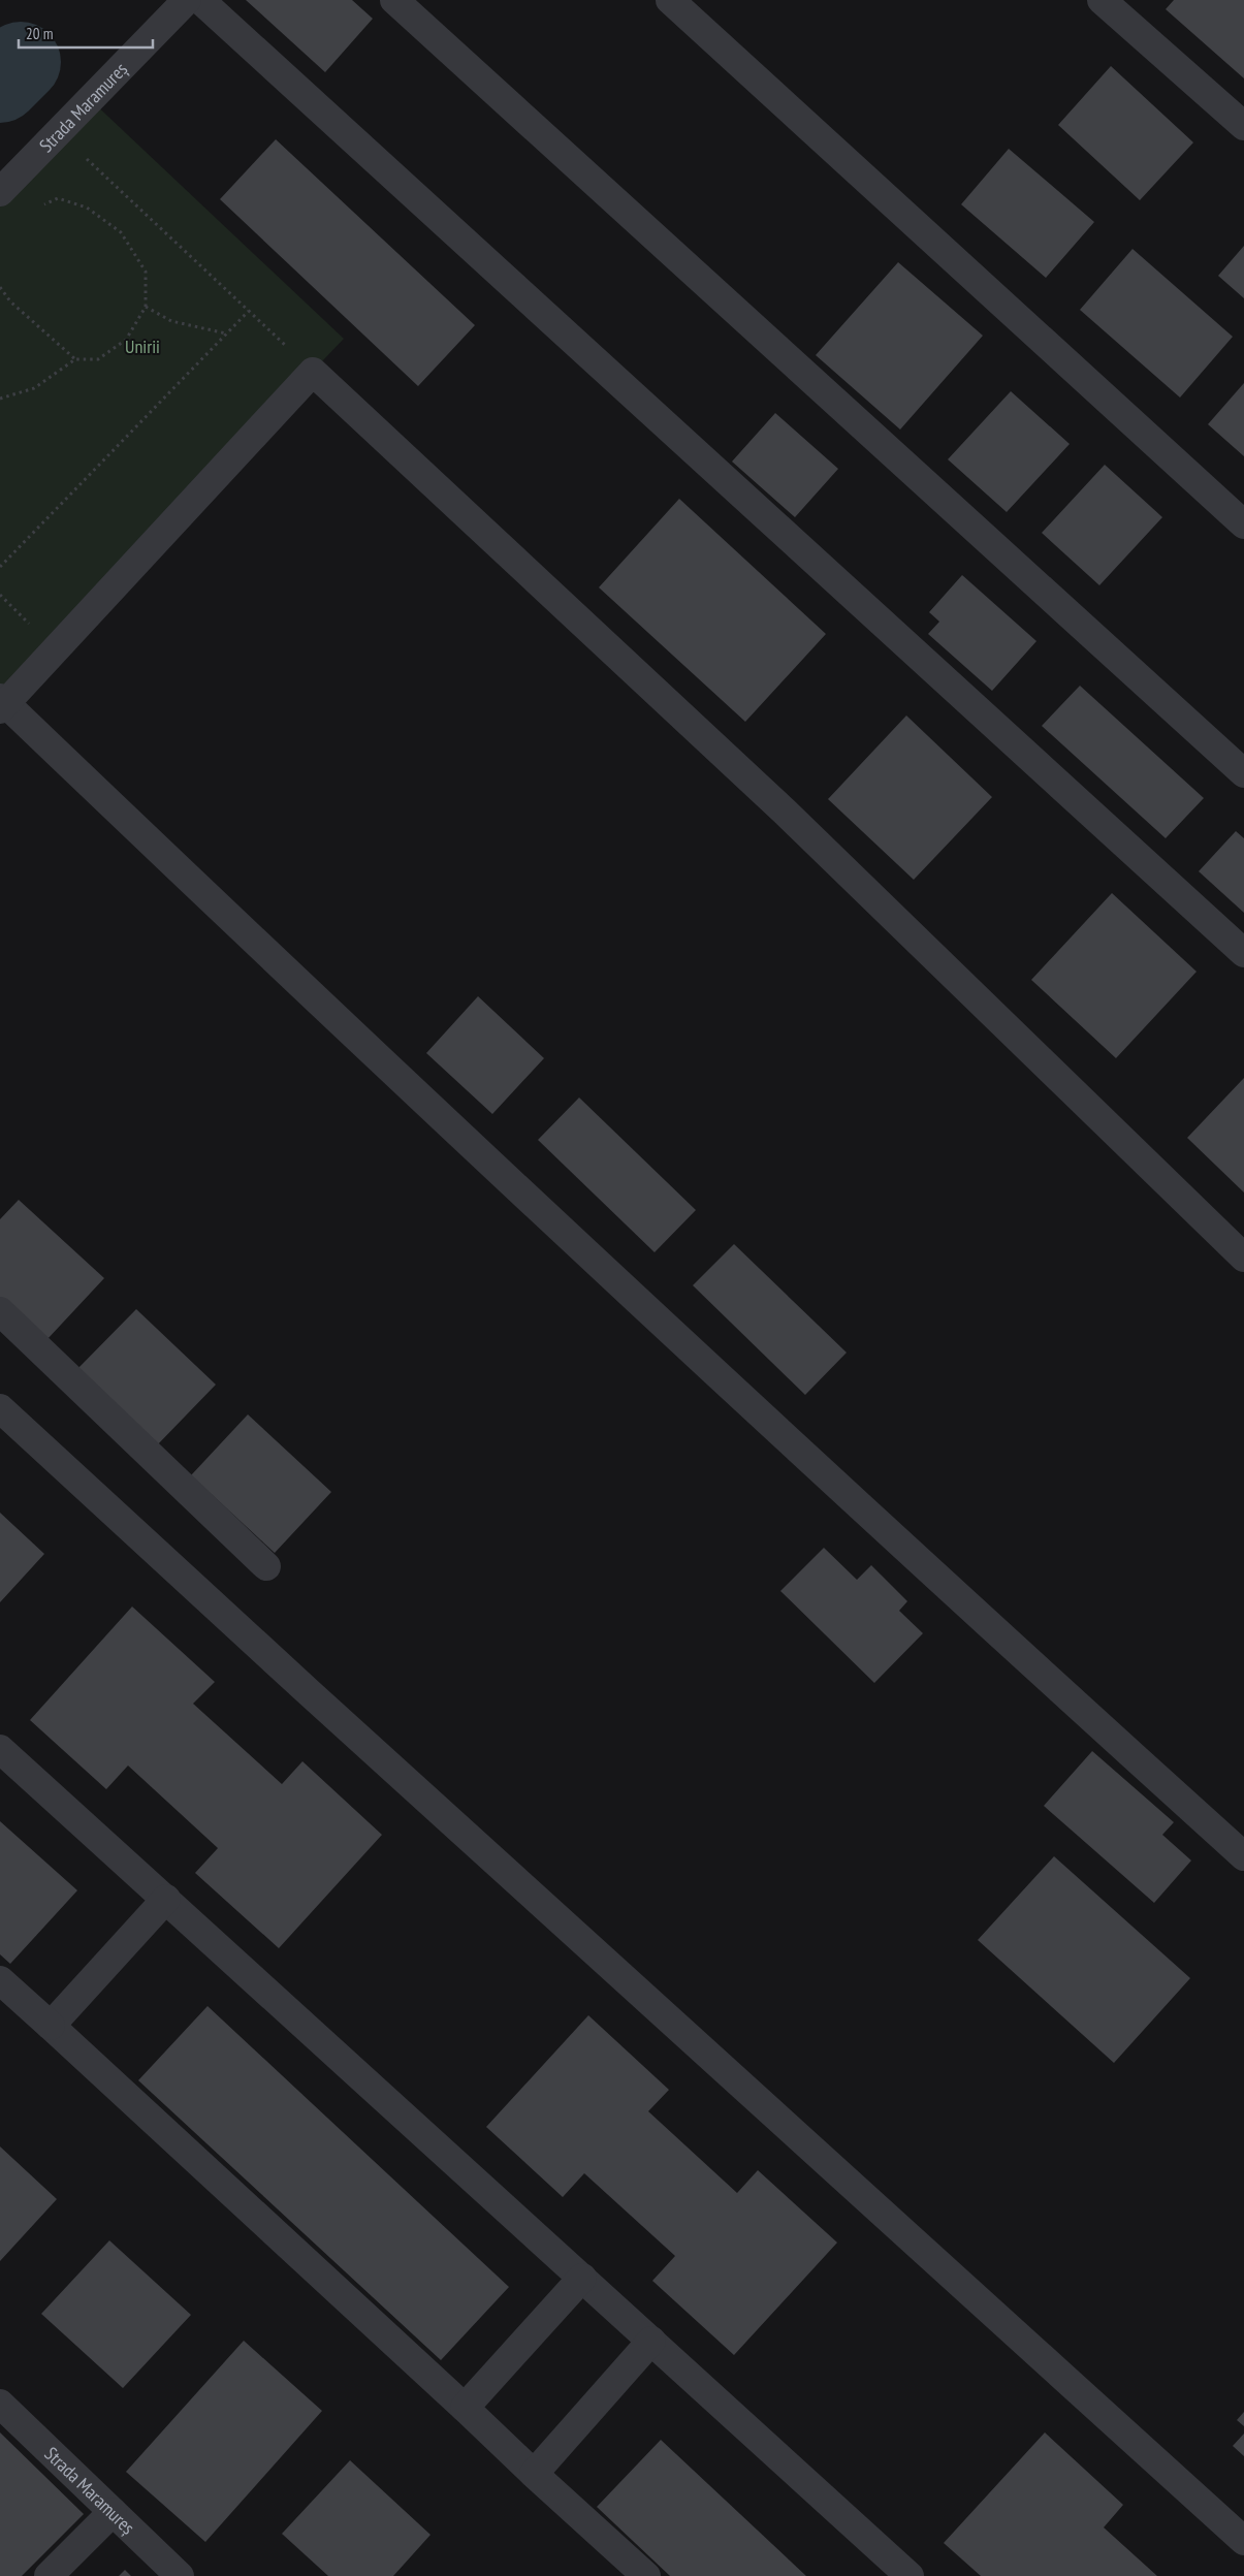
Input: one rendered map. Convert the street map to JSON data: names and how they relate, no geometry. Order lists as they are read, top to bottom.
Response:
{
  "streets": {
    "street": ["Strada Maramureș"]
  },
  "parks": ["Unirii"],
  "scale_bar": "20 m"
}
